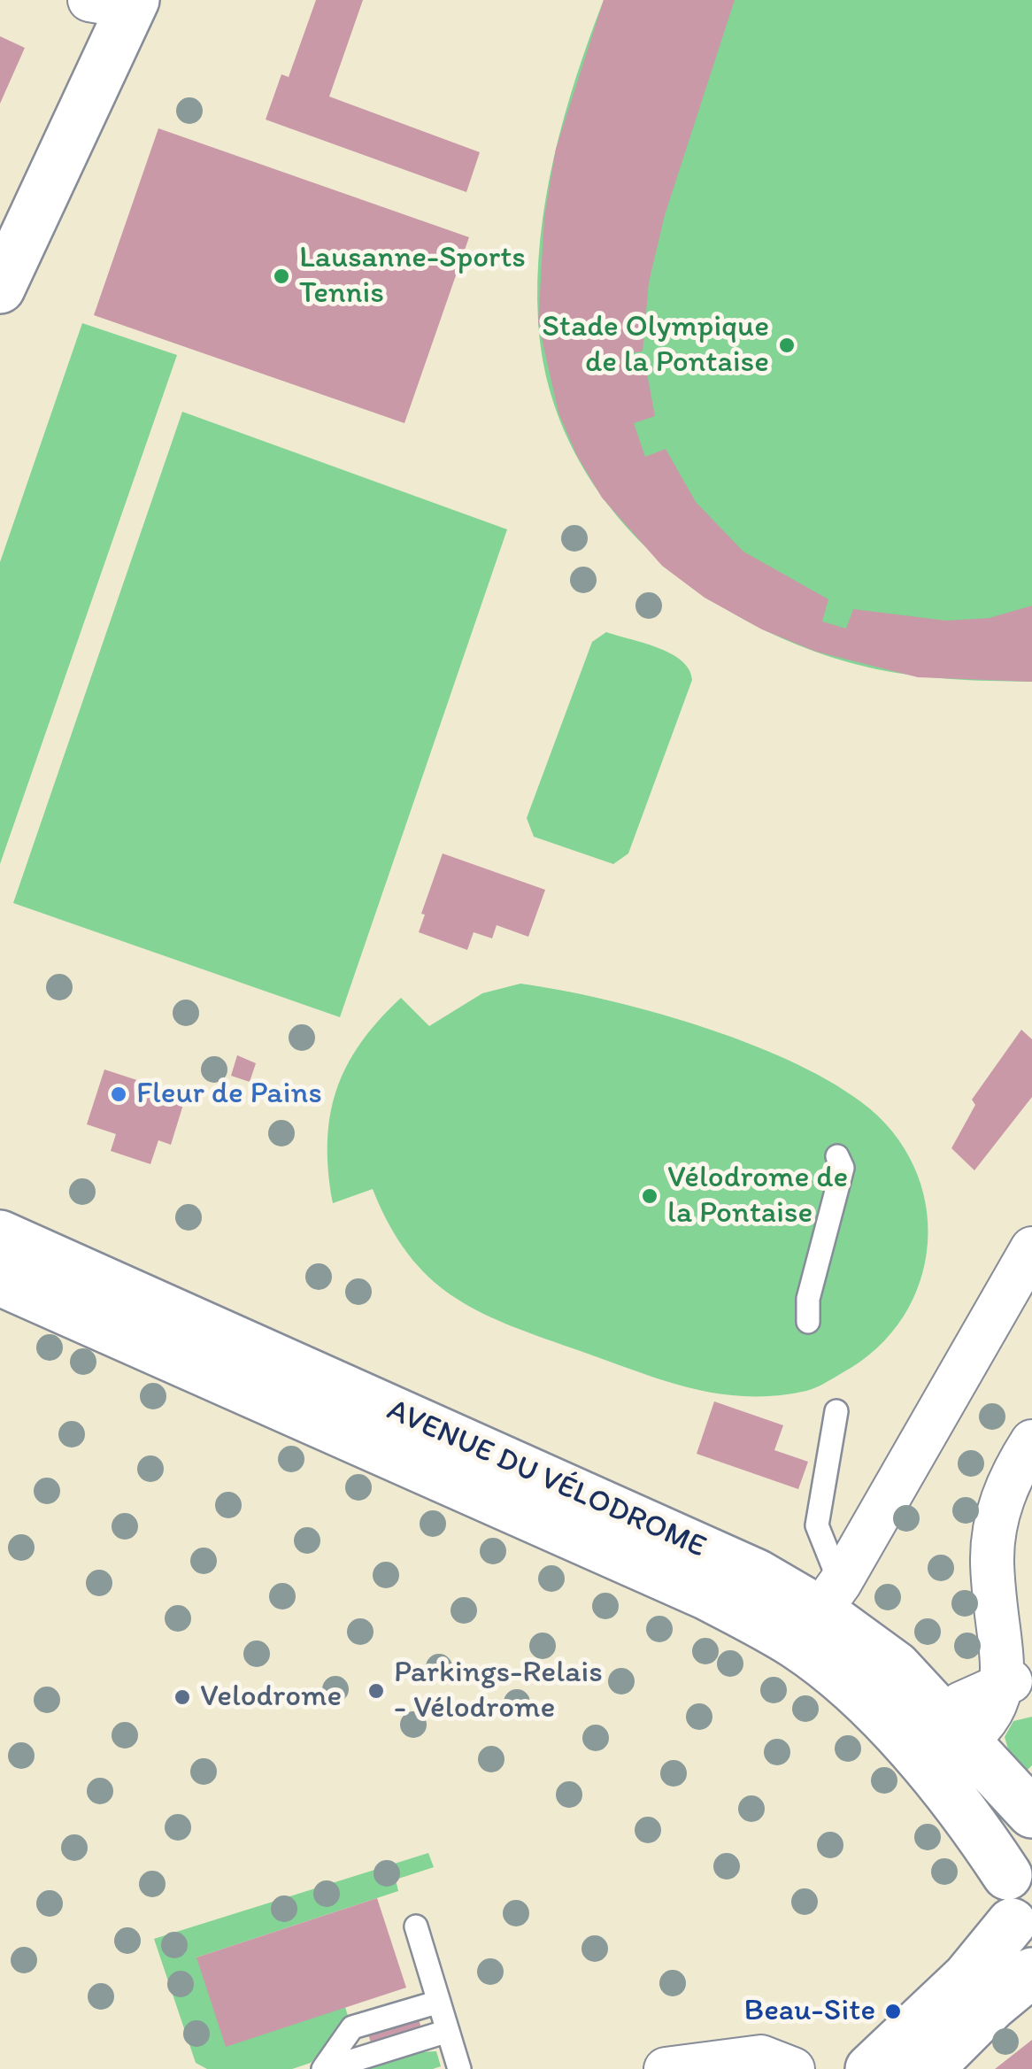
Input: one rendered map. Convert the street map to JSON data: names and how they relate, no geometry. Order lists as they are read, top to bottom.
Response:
{
  "streets": {
    "street": ["AVENUE DU VÉLODROME"]
  },
  "places": [
    "Lausanne-Sports Tennis",
    "Stade Olympique de la Pontaise",
    "Fleur de Pains",
    "Vélodrome de la Pontaise",
    "Parkings-Relais - Vélodrome",
    "Velodrome",
    "Beau-Site"
  ]
}
